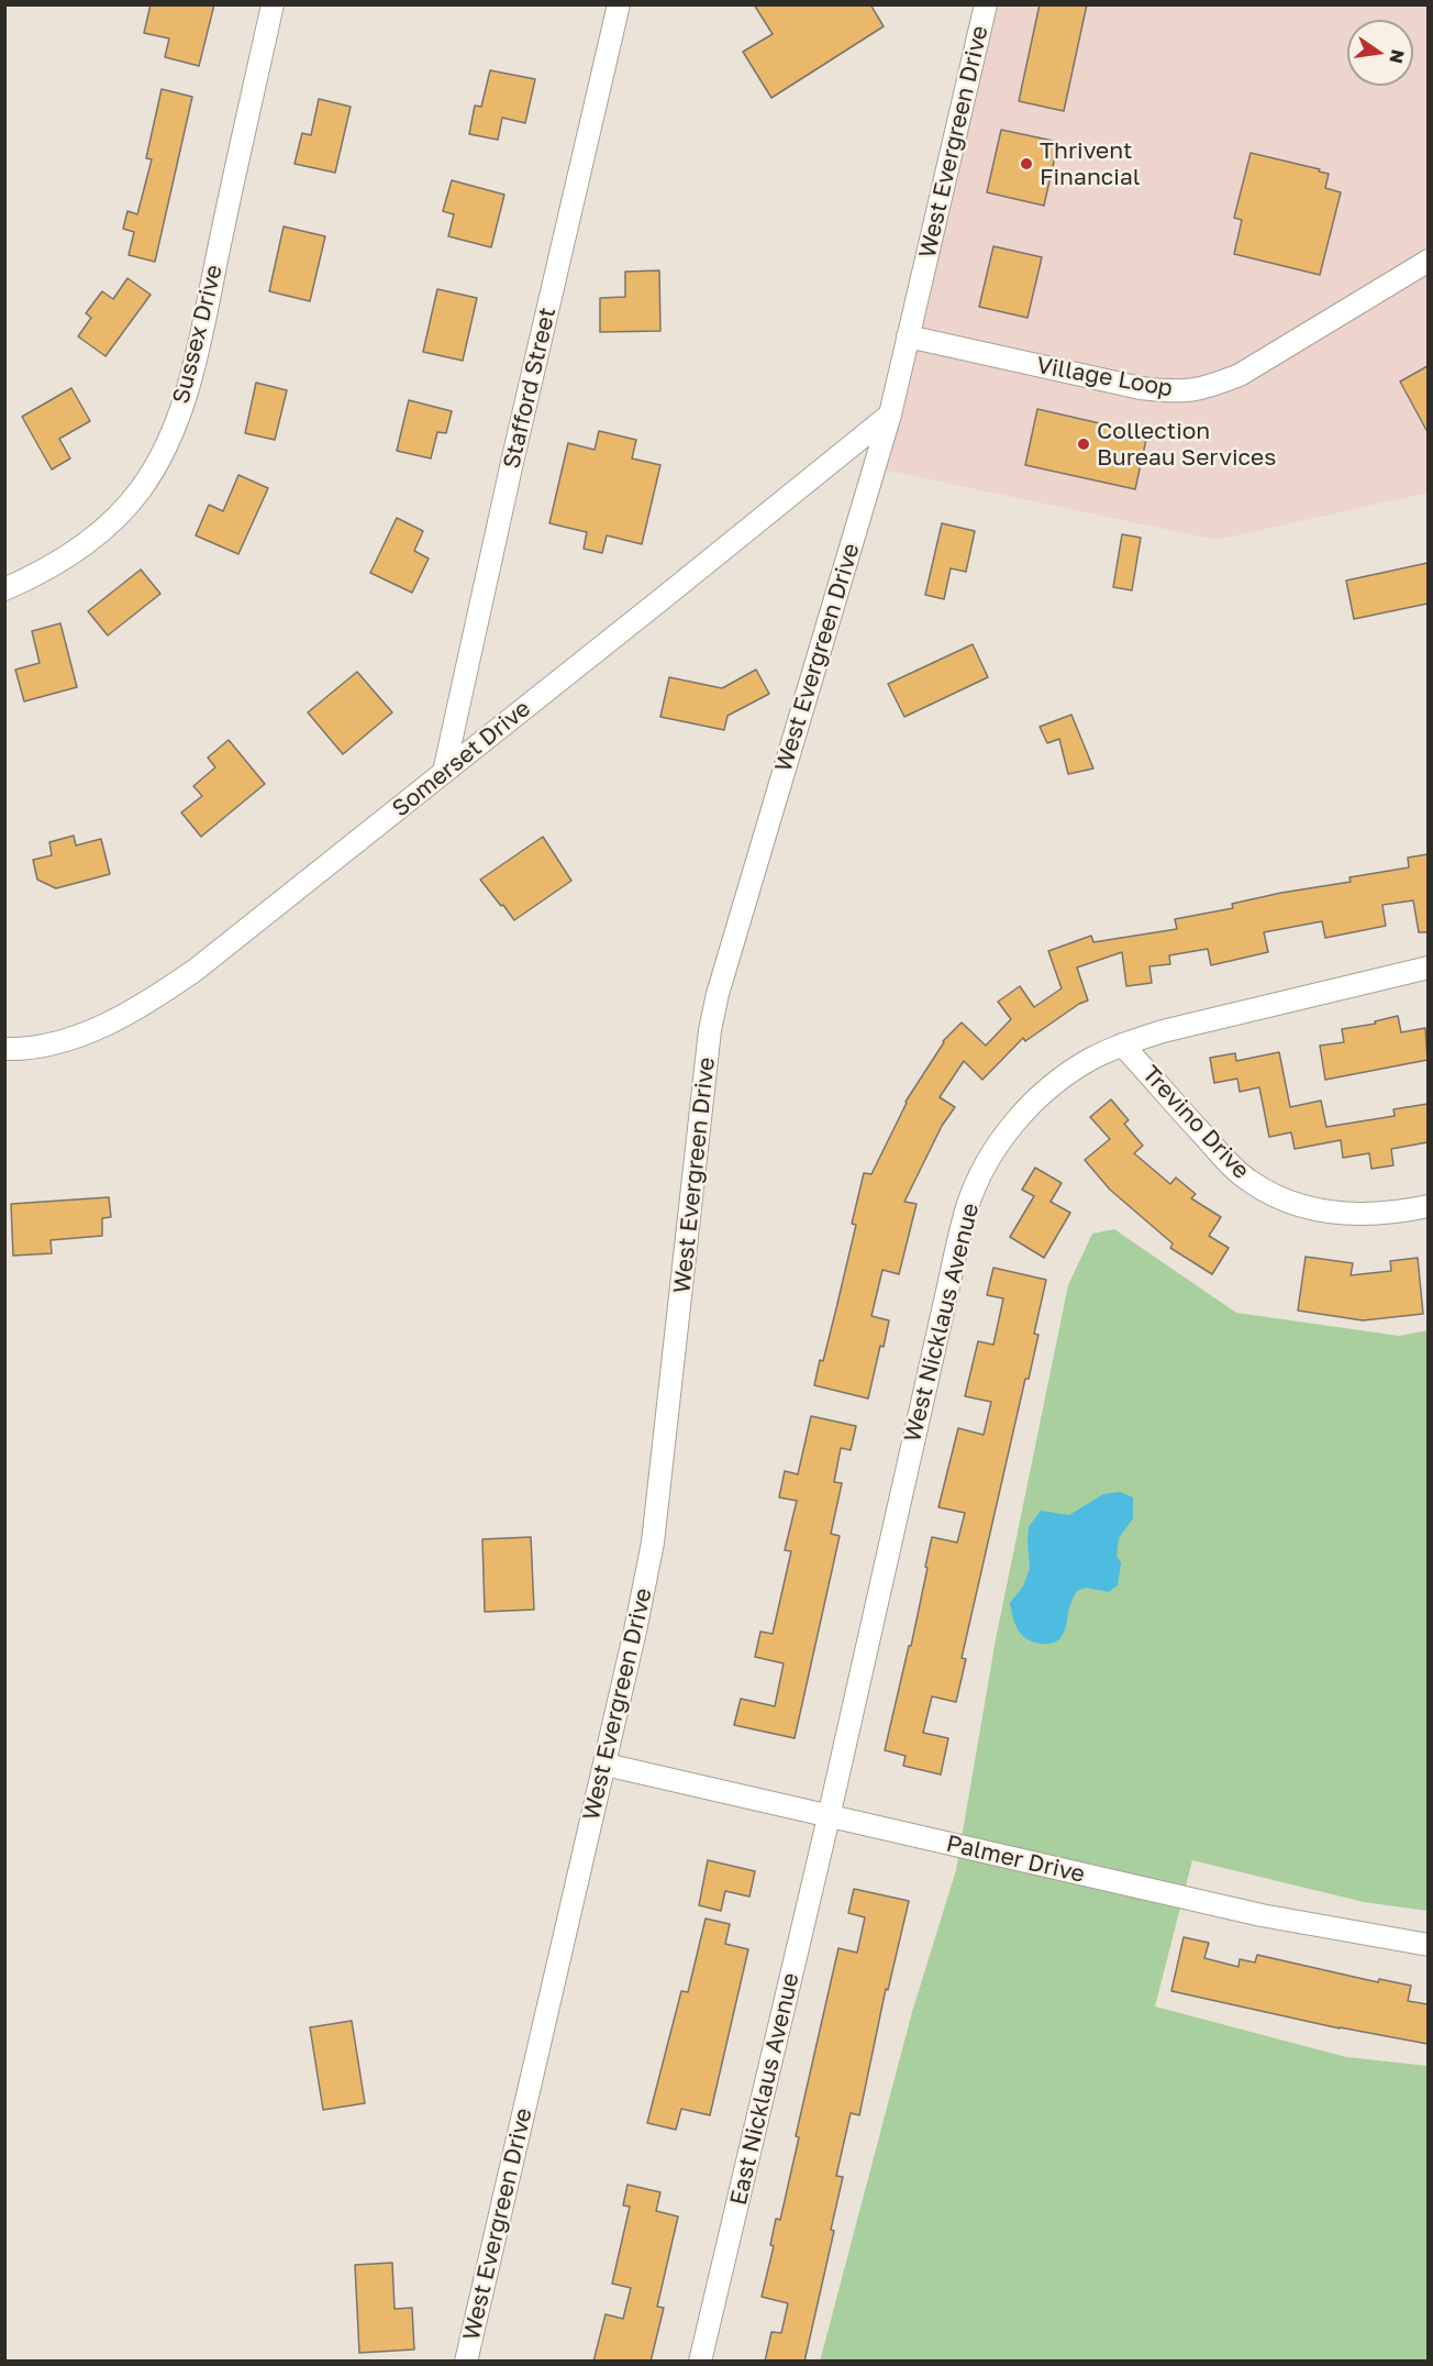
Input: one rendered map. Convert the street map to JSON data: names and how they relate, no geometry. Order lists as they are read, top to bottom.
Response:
{
  "streets": {
    "street": [
      "West Evergreen Drive",
      "Sussex Drive",
      "Village Loop",
      "Stafford Street",
      "Somerset Drive",
      "Trevino Drive",
      "West Nicklaus Avenue",
      "Palmer Drive",
      "East Nicklaus Avenue"
    ]
  },
  "crossings": [
    ["West Evergreen Drive", "Village Loop"],
    ["West Evergreen Drive", "Somerset Drive"],
    ["West Evergreen Drive", "Palmer Drive"],
    ["Stafford Street", "Somerset Drive"],
    ["Trevino Drive", "West Nicklaus Avenue"],
    ["West Nicklaus Avenue", "Palmer Drive"],
    ["West Nicklaus Avenue", "East Nicklaus Avenue"],
    ["Palmer Drive", "East Nicklaus Avenue"]
  ],
  "places": ["Thrivent Financial", "Collection Bureau Services"],
  "north": "right"
}
